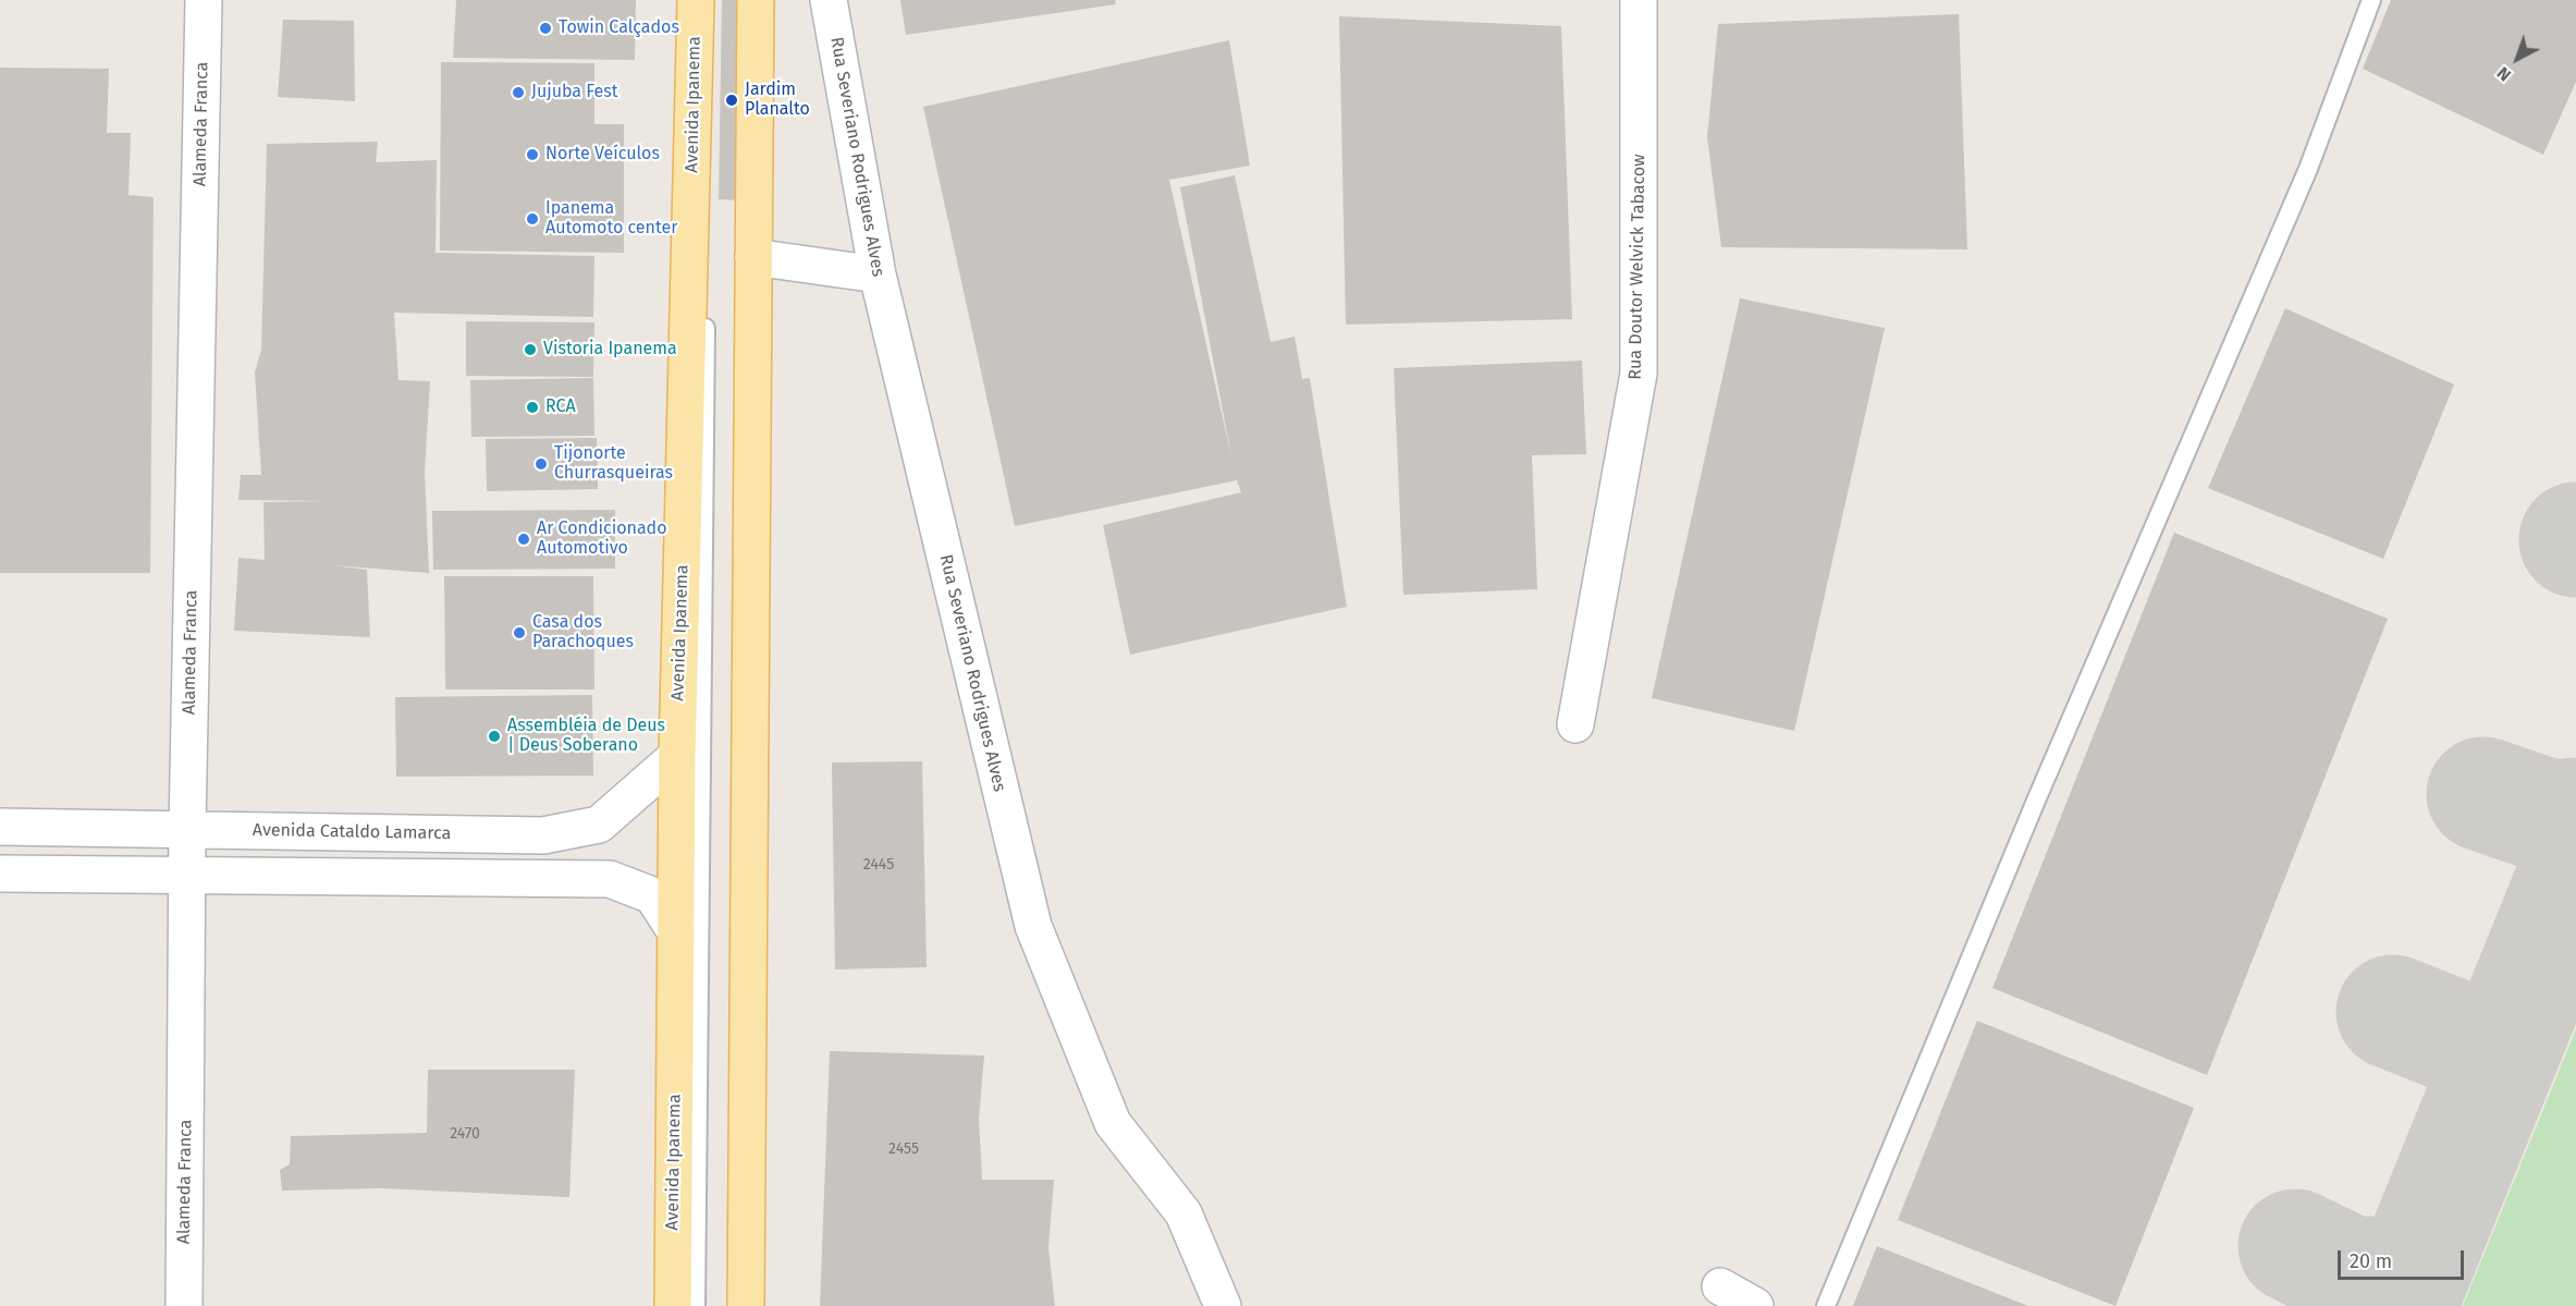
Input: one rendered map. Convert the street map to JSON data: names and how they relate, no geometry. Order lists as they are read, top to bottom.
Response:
{
  "streets": {
    "main road": ["Avenida Ipanema"],
    "street": [
      "Alameda Franca",
      "Rua Severiano Rodrigues Alves",
      "Rua Doutor Welvick Tabacow",
      "Avenida Cataldo Lamarca"
    ]
  },
  "crossings": [
    ["Avenida Ipanema", "Avenida Cataldo Lamarca"],
    ["Alameda Franca", "Avenida Cataldo Lamarca"]
  ],
  "places": [
    "Towin Calçados",
    "Jujuba Fest",
    "Jardim Planalto",
    "Norte Veículos",
    "Ipanema Automoto center",
    "Vistoria Ipanema",
    "RCA",
    "Tijonorte Churrasqueiras",
    "Ar Condicionado Automotivo",
    "Casa dos Parachoques",
    "Assembléia de Deus | Deus Soberano"
  ],
  "house_numbers": ["2445", "2470", "2455"],
  "scale_bar": "20 m",
  "north": "bottom left"
}
